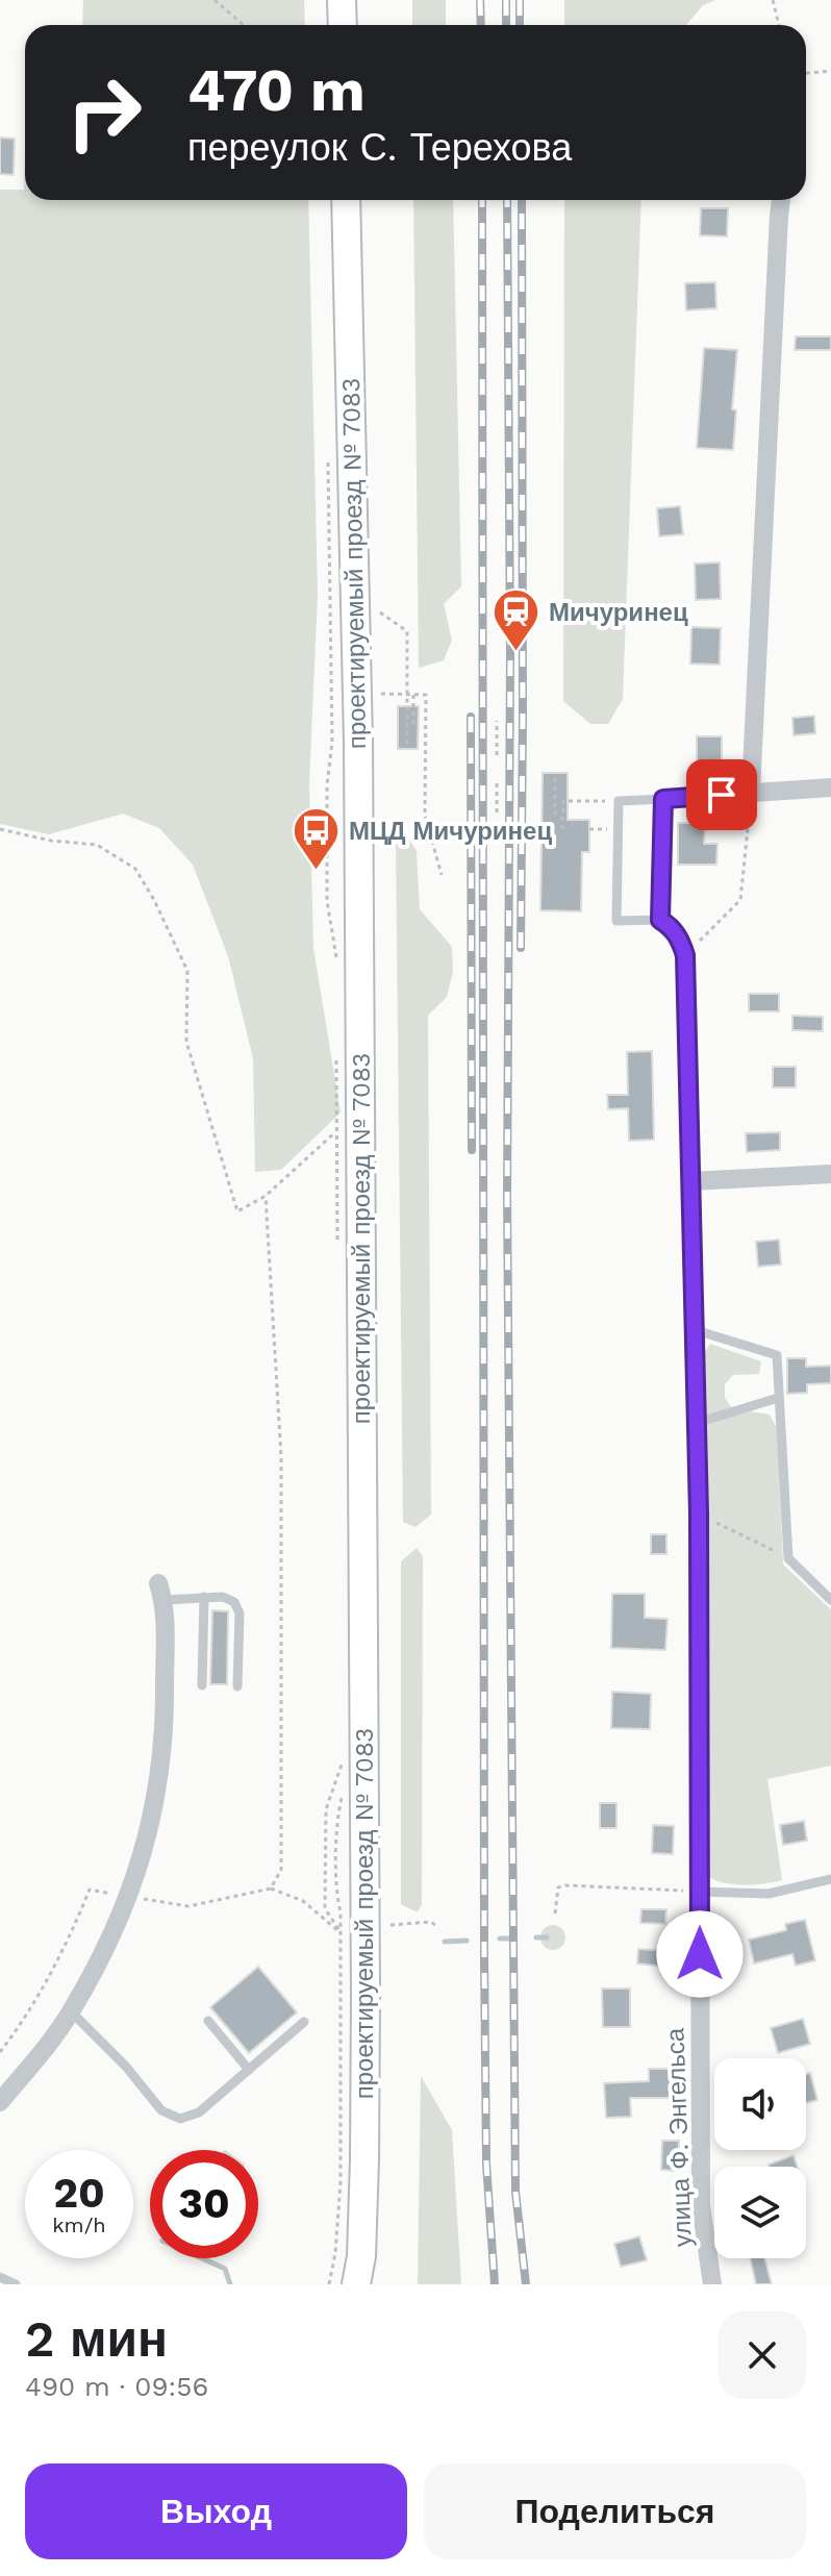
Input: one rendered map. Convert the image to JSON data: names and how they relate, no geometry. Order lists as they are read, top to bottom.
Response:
{
  "streets": {
    "main road": ["проектируемый проезд № 7083"],
    "street": ["улица Ф. Энгельса"]
  },
  "places": {
    "station": ["Мичуринец"],
    "bus stop": ["МЦД Мичуринец"]
  },
  "page": {
    "turn": ["470 m", "переулок С. Терехова"],
    "speed": "20 km/h",
    "limit": "30",
    "heading": ["2 мин", "490 m · 09:56"],
    "buttons": ["Выход", "Поделиться"]
  }
}
